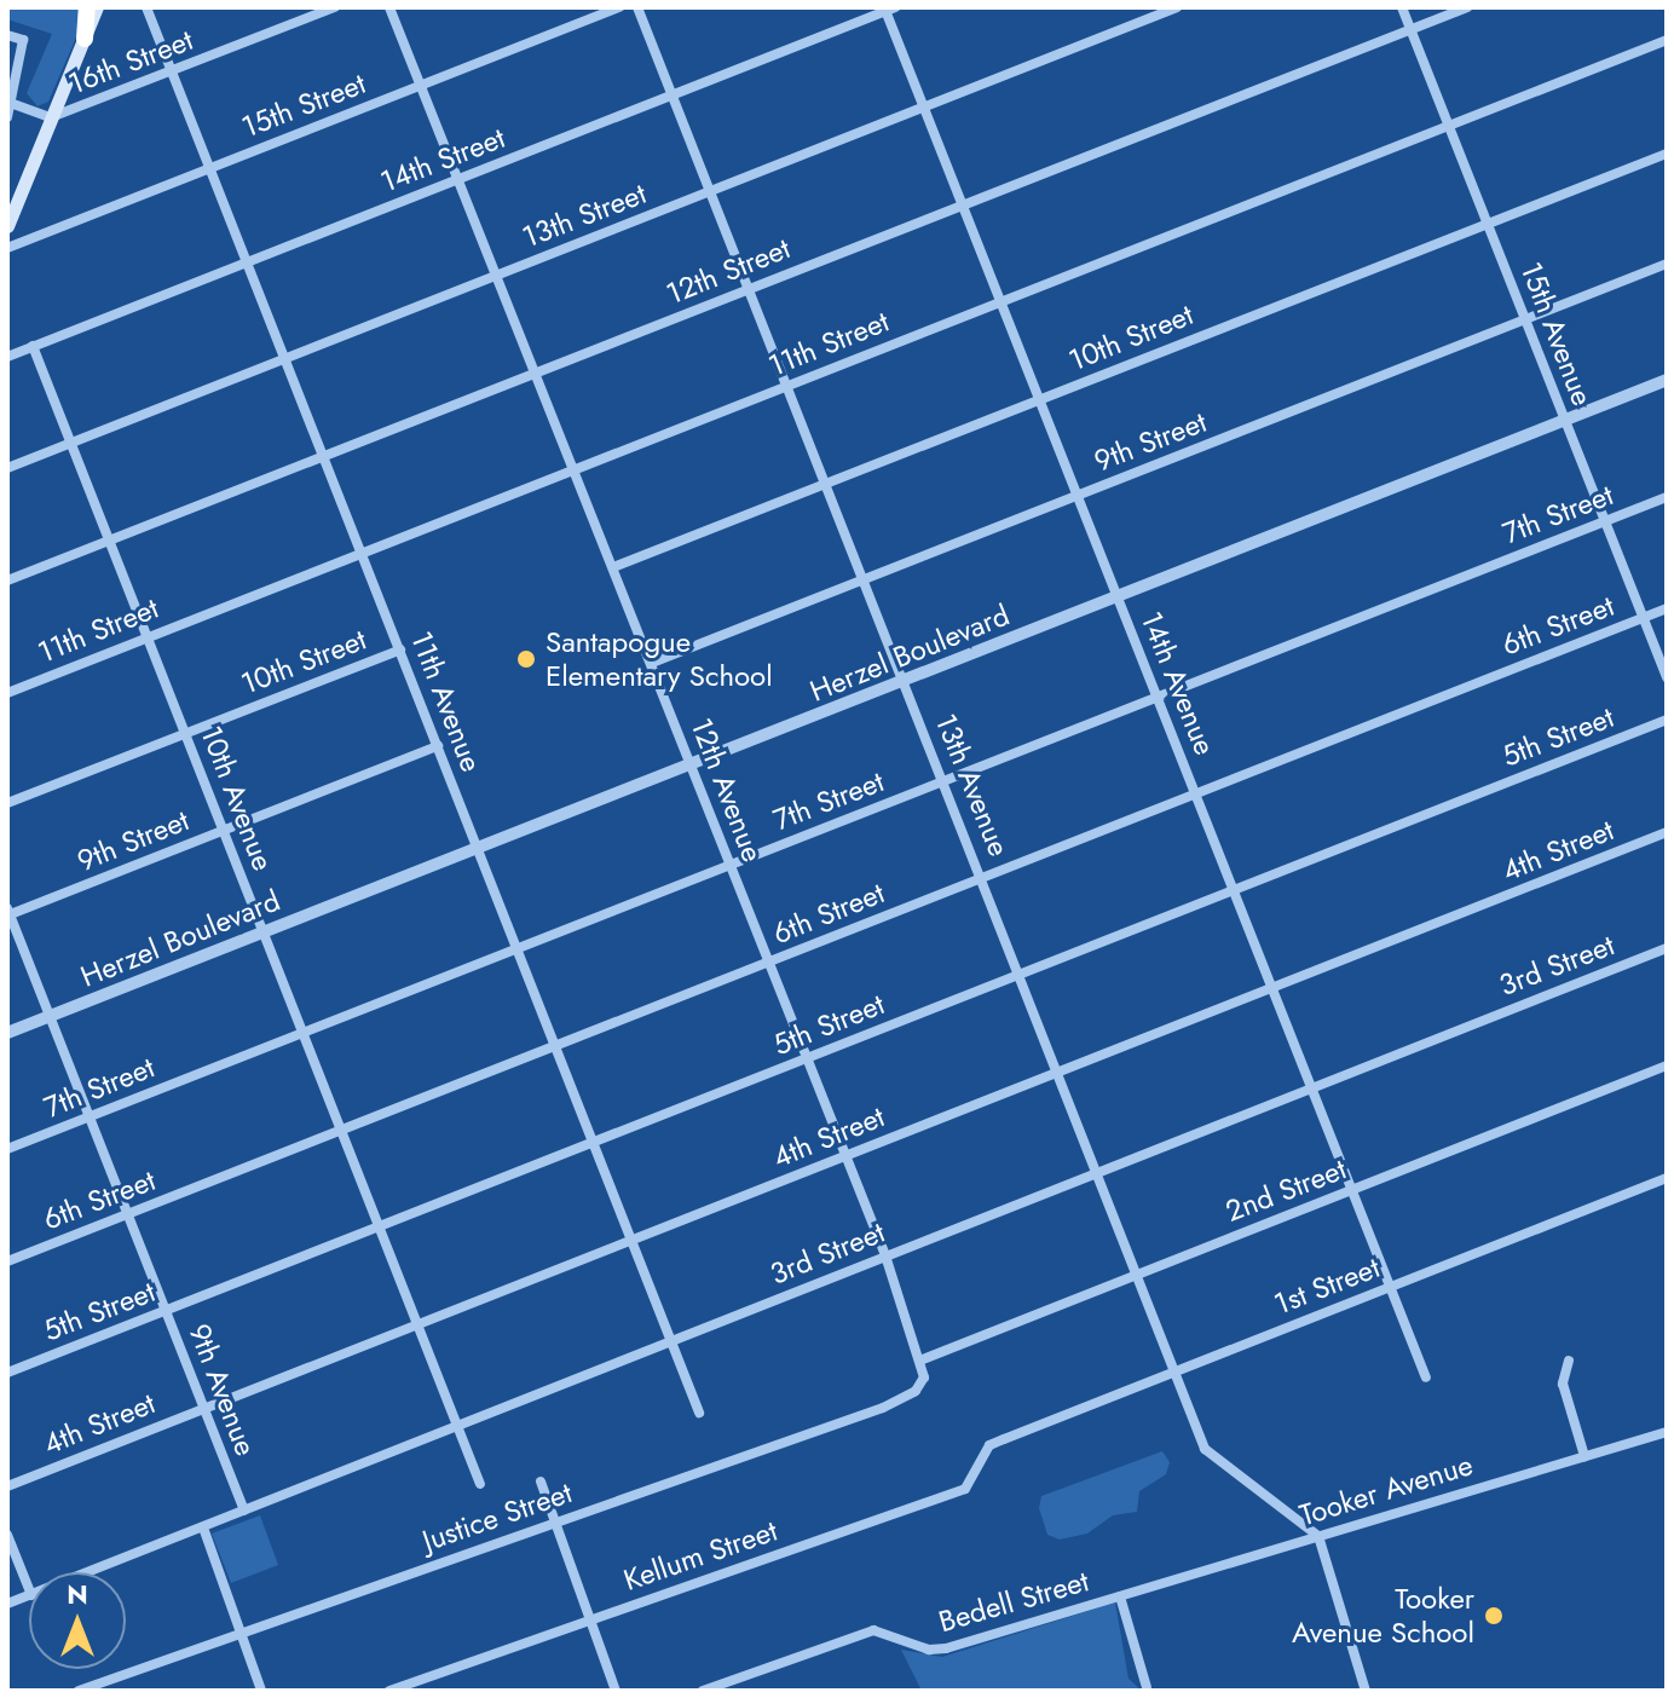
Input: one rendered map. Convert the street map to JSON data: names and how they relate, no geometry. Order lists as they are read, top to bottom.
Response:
{
  "streets": {
    "street": [
      "16th Street",
      "15th Street",
      "14th Street",
      "13th Street",
      "12th Street",
      "15th Avenue",
      "10th Street",
      "11th Street",
      "9th Street",
      "7th Street",
      "6th Street",
      "Herzel Boulevard",
      "14th Avenue",
      "11th Avenue",
      "5th Street",
      "13th Avenue",
      "12th Avenue",
      "10th Avenue",
      "4th Street",
      "3rd Street",
      "2nd Street",
      "1st Street",
      "9th Avenue",
      "Tooker Avenue",
      "Justice Street",
      "Kellum Street",
      "Bedell Street"
    ]
  },
  "crossings": [
    ["16th Street", "11th Avenue"],
    ["15th Street", "11th Avenue"],
    ["15th Street", "12th Avenue"],
    ["14th Street", "14th Avenue"],
    ["14th Street", "11th Avenue"],
    ["14th Street", "13th Avenue"],
    ["14th Street", "12th Avenue"],
    ["14th Street", "10th Avenue"],
    ["13th Street", "14th Avenue"],
    ["13th Street", "11th Avenue"],
    ["13th Street", "13th Avenue"],
    ["13th Street", "12th Avenue"],
    ["13th Street", "10th Avenue"],
    ["12th Street", "15th Avenue"],
    ["12th Street", "14th Avenue"],
    ["12th Street", "11th Avenue"],
    ["12th Street", "13th Avenue"],
    ["12th Street", "12th Avenue"],
    ["12th Street", "10th Avenue"],
    ["15th Avenue", "10th Street"],
    ["15th Avenue", "11th Street"],
    ["15th Avenue", "9th Street"],
    ["15th Avenue", "7th Street"],
    ["15th Avenue", "6th Street"],
    ["15th Avenue", "Herzel Boulevard"],
    ["10th Street", "14th Avenue"],
    ["10th Street", "11th Avenue"],
    ["10th Street", "13th Avenue"],
    ["10th Street", "12th Avenue"],
    ["10th Street", "10th Avenue"],
    ["11th Street", "14th Avenue"],
    ["11th Street", "11th Avenue"],
    ["11th Street", "13th Avenue"],
    ["11th Street", "12th Avenue"],
    ["11th Street", "10th Avenue"],
    ["9th Street", "14th Avenue"],
    ["9th Street", "11th Avenue"],
    ["9th Street", "13th Avenue"],
    ["9th Street", "12th Avenue"],
    ["9th Street", "10th Avenue"],
    ["9th Street", "9th Avenue"],
    ["7th Street", "14th Avenue"],
    ["7th Street", "11th Avenue"],
    ["7th Street", "13th Avenue"],
    ["7th Street", "12th Avenue"],
    ["7th Street", "10th Avenue"],
    ["7th Street", "9th Avenue"],
    ["6th Street", "14th Avenue"],
    ["6th Street", "11th Avenue"],
    ["6th Street", "13th Avenue"],
    ["6th Street", "12th Avenue"],
    ["6th Street", "10th Avenue"],
    ["6th Street", "9th Avenue"],
    ["Herzel Boulevard", "14th Avenue"],
    ["Herzel Boulevard", "11th Avenue"],
    ["Herzel Boulevard", "13th Avenue"],
    ["Herzel Boulevard", "12th Avenue"],
    ["Herzel Boulevard", "10th Avenue"],
    ["Herzel Boulevard", "9th Avenue"],
    ["14th Avenue", "5th Street"],
    ["14th Avenue", "4th Street"],
    ["14th Avenue", "3rd Street"],
    ["14th Avenue", "2nd Street"],
    ["14th Avenue", "1st Street"],
    ["11th Avenue", "5th Street"],
    ["11th Avenue", "4th Street"],
    ["11th Avenue", "3rd Street"],
    ["5th Street", "13th Avenue"],
    ["5th Street", "12th Avenue"],
    ["5th Street", "10th Avenue"],
    ["5th Street", "9th Avenue"],
    ["13th Avenue", "4th Street"],
    ["13th Avenue", "3rd Street"],
    ["13th Avenue", "2nd Street"],
    ["13th Avenue", "1st Street"],
    ["13th Avenue", "Tooker Avenue"],
    ["12th Avenue", "4th Street"],
    ["12th Avenue", "3rd Street"],
    ["12th Avenue", "2nd Street"],
    ["12th Avenue", "Justice Street"],
    ["10th Avenue", "4th Street"],
    ["10th Avenue", "3rd Street"],
    ["4th Street", "9th Avenue"],
    ["3rd Street", "9th Avenue"],
    ["1st Street", "Kellum Street"],
    ["Tooker Avenue", "Bedell Street"]
  ],
  "places": ["Santapogue Elementary School", "Tooker Avenue School"],
  "north": "top"
}
